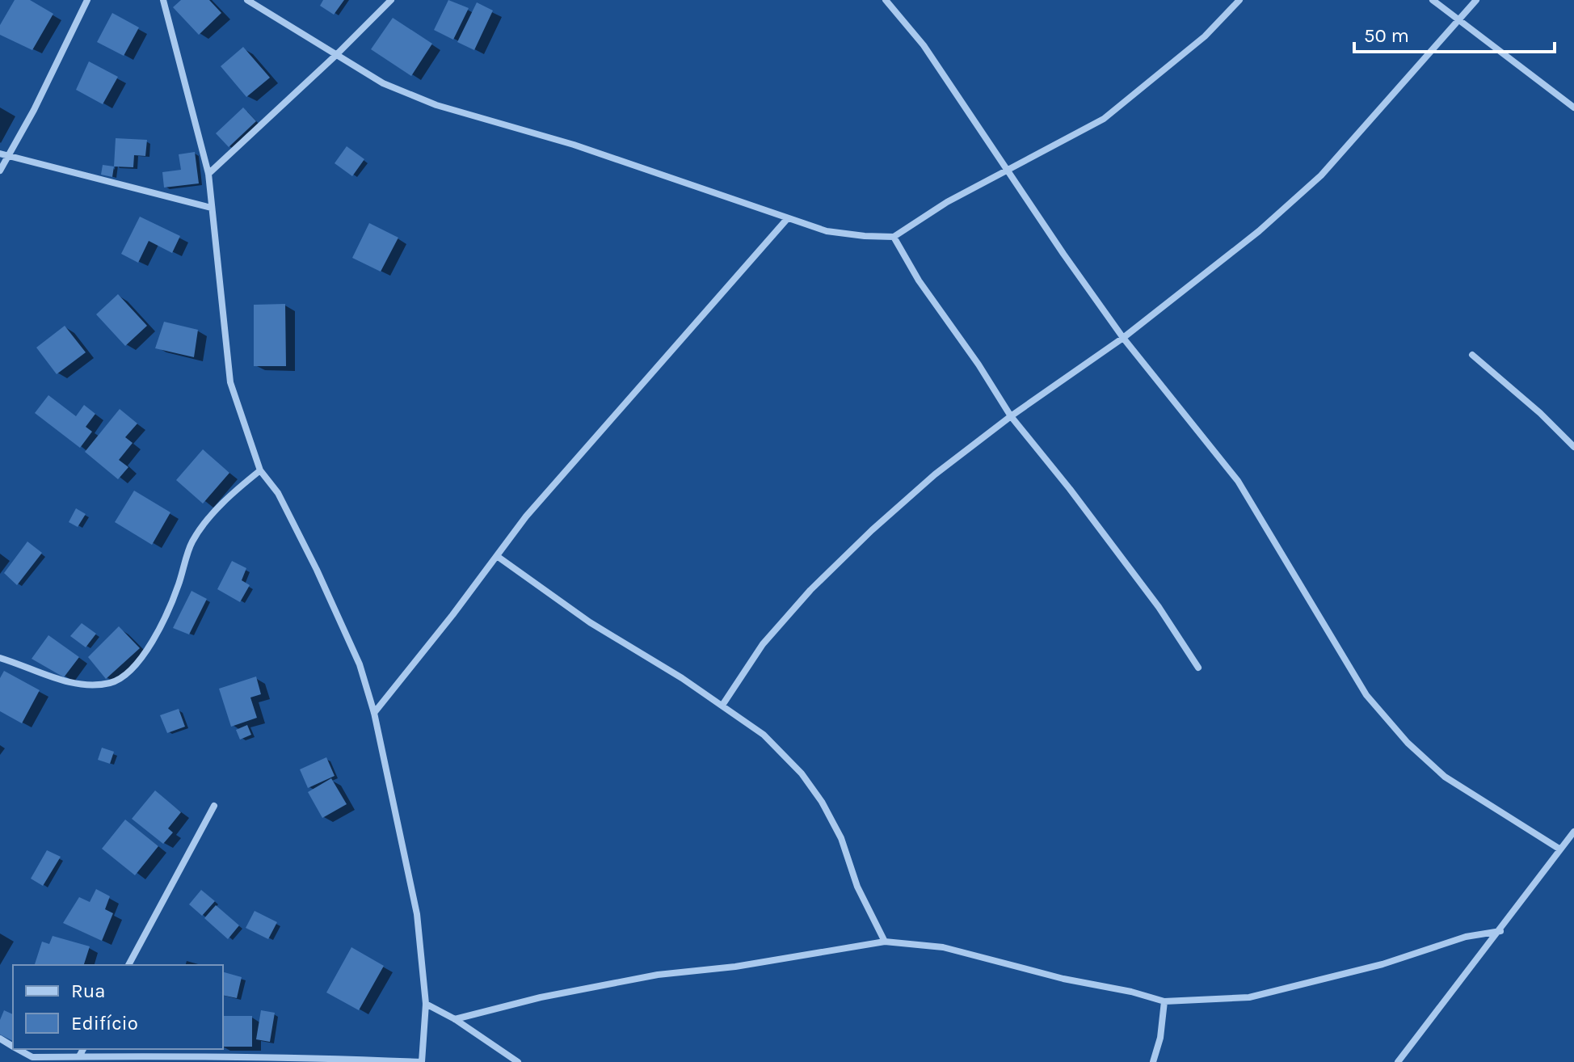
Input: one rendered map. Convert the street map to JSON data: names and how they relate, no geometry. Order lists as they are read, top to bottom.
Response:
{
  "legend": ["Rua", "Edifício"],
  "scale_bar": "50 m"
}
